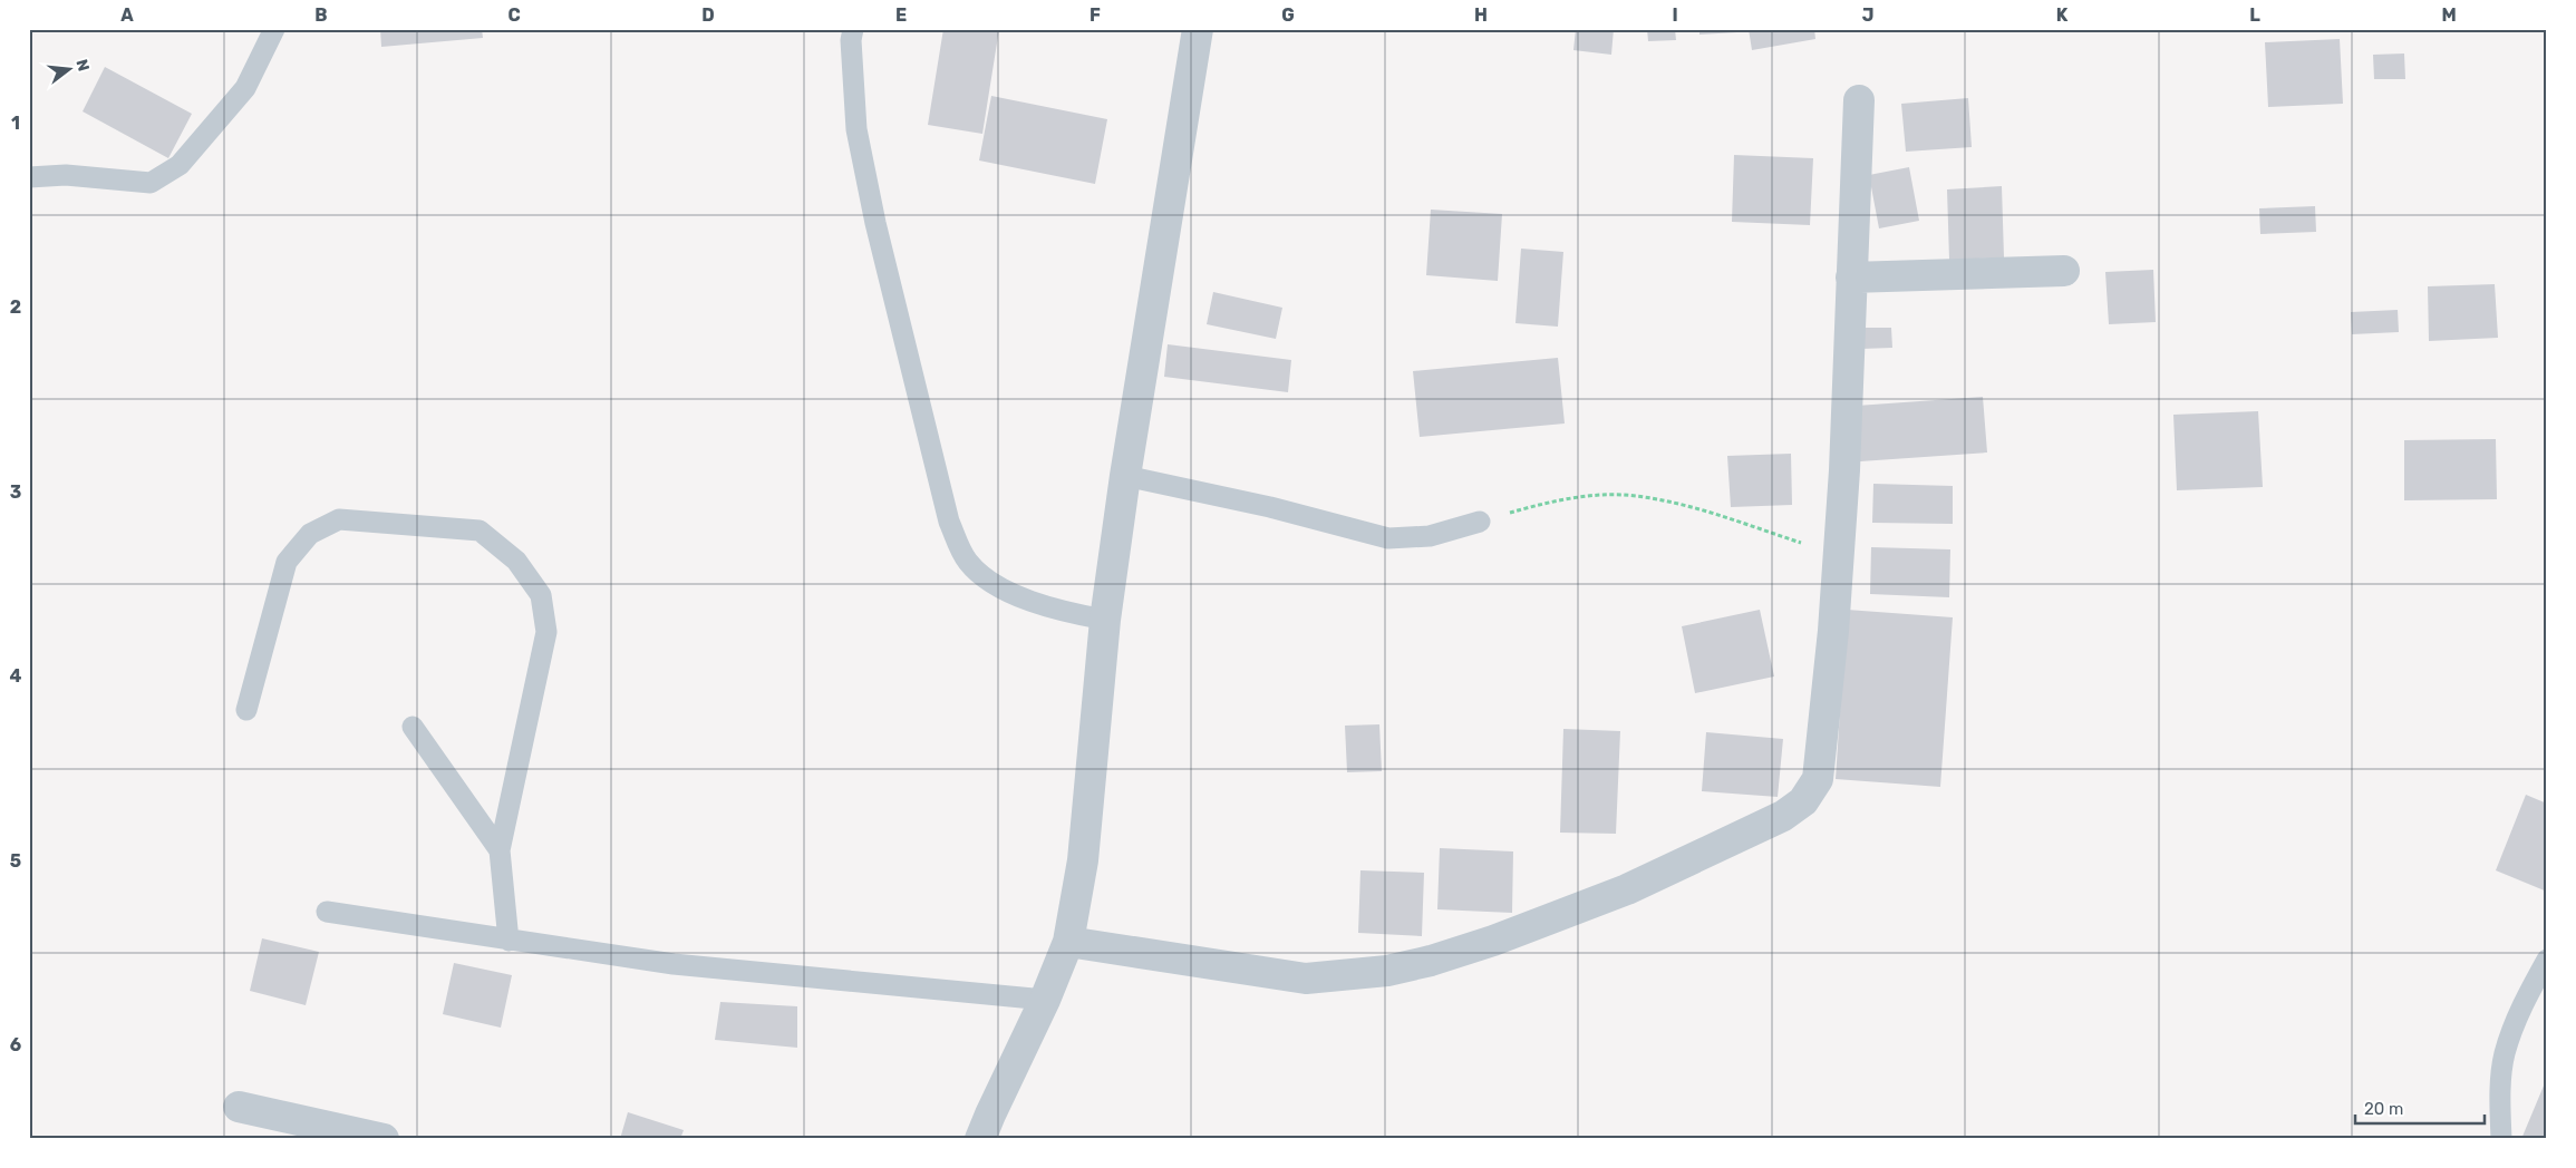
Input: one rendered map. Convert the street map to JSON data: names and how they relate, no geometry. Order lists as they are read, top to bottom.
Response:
{
  "scale_bar": "20 m",
  "north": "right",
  "grid": {
    "columns": [
      "A",
      "B",
      "C",
      "D",
      "E",
      "F",
      "G",
      "H",
      "I",
      "J",
      "K",
      "L",
      "M"
    ],
    "rows": [
      "1",
      "2",
      "3",
      "4",
      "5",
      "6"
    ]
  }
}
